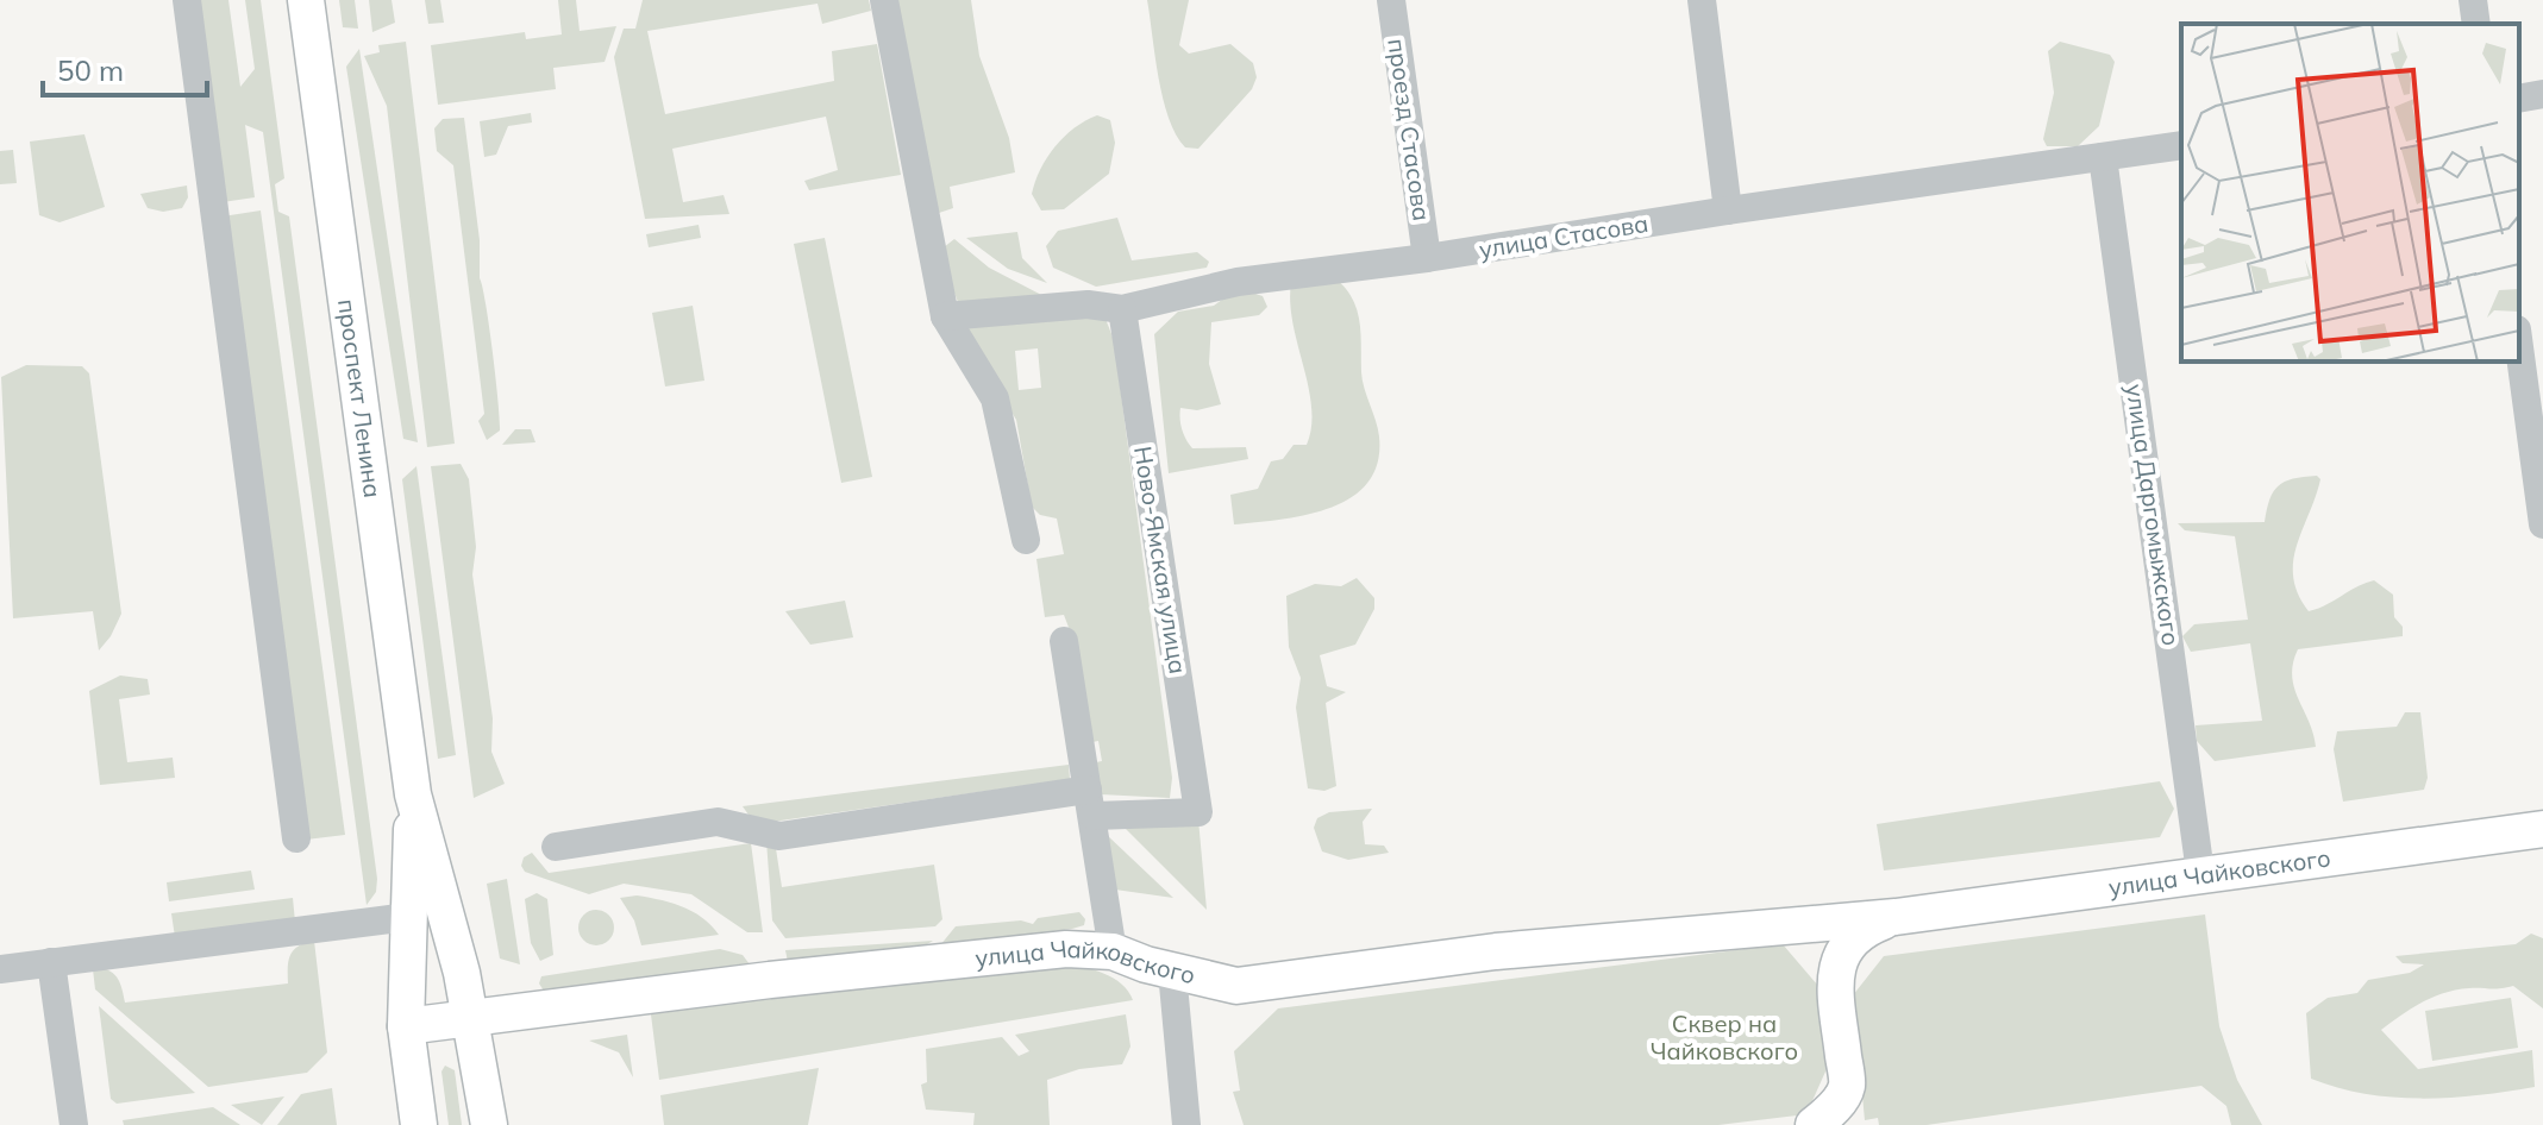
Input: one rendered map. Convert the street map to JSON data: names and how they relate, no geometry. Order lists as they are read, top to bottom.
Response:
{
  "streets": {
    "main road": ["проспект Ленина", "улица Чайковского"],
    "street": [
      "проезд Стасова",
      "улица Стасова",
      "улица Даргомыжского",
      "Ново-Ямская улица"
    ]
  },
  "crossings": [
    ["проезд Стасова", "улица Стасова"],
    ["улица Стасова", "улица Даргомыжского"],
    ["улица Стасова", "Ново-Ямская улица"],
    ["проспект Ленина", "улица Чайковского"],
    ["улица Даргомыжского", "улица Чайковского"]
  ],
  "parks": ["Сквер на Чайковского"],
  "scale_bar": "50 m"
}
